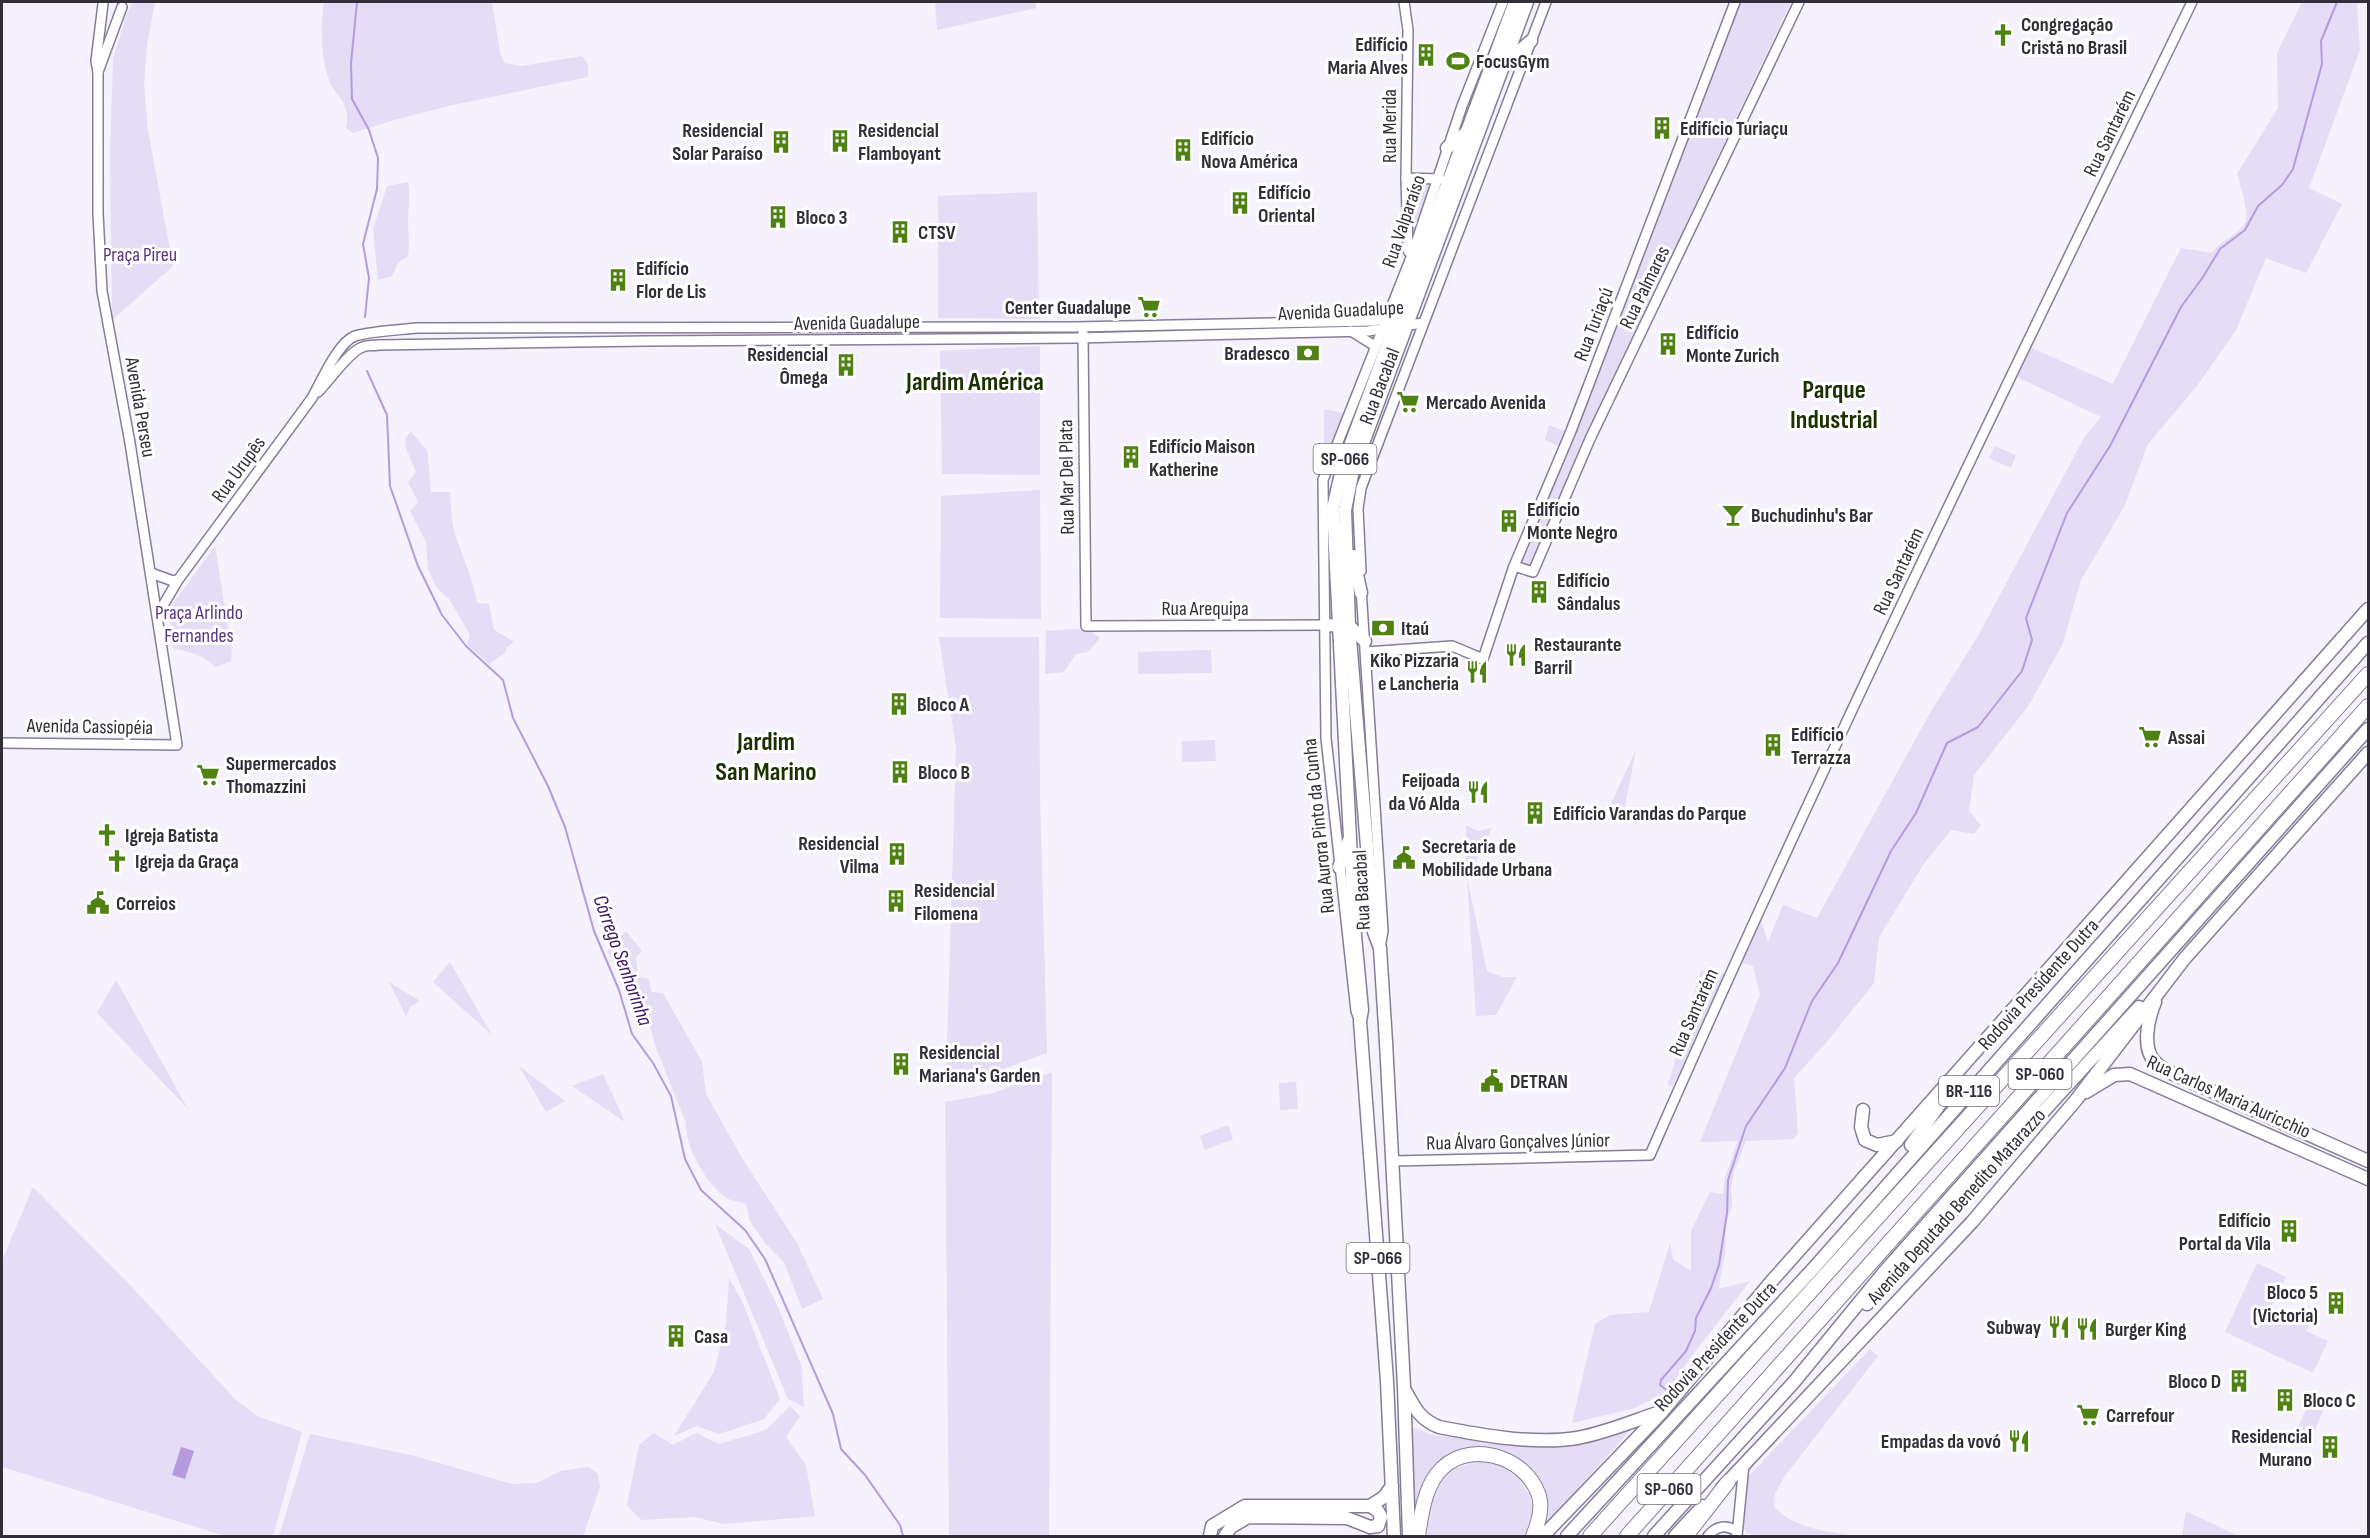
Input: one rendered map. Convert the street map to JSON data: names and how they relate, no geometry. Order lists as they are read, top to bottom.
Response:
{
  "streets": {
    "highway": ["Rodovia Presidente Dutra", "SP-060"],
    "main road": [
      "SP-066",
      "BR-116",
      "Rua Carlos Maria Auricchio",
      "Avenida Deputado Benedito Matarazzo"
    ],
    "street": [
      "Rua Merida",
      "Rua Santarém",
      "Rua Valparaíso",
      "Rua Palmares",
      "Avenida Guadalupe",
      "Rua Turiaçú",
      "Rua Bacabal",
      "Avenida Perseu",
      "Rua Urupês",
      "Rua Mar Del Plata",
      "Rua Arequipa",
      "Avenida Cassiopéia",
      "Rua Aurora Pinto da Cunha",
      "Rua Álvaro Gonçalves Júnior"
    ]
  },
  "crossings": [
    ["Rua Merida", "Rua Valparaíso"],
    ["Rua Santarém", "Rua Álvaro Gonçalves Júnior"],
    ["Rua Valparaíso", "Avenida Guadalupe"],
    ["Rua Valparaíso", "SP-066"],
    ["Rua Valparaíso", "Rua Arequipa"],
    ["Rua Valparaíso", "Rua Aurora Pinto da Cunha"],
    ["Rua Palmares", "Rua Turiaçú"],
    ["Avenida Guadalupe", "Rua Bacabal"],
    ["Avenida Guadalupe", "SP-066"],
    ["Avenida Guadalupe", "Rua Urupês"],
    ["Avenida Guadalupe", "Rua Mar Del Plata"],
    ["Rua Turiaçú", "Rua Bacabal"],
    ["Rua Bacabal", "SP-066"],
    ["Avenida Perseu", "Rua Urupês"],
    ["Avenida Perseu", "Avenida Cassiopéia"],
    ["SP-066", "Rua Aurora Pinto da Cunha"],
    ["SP-066", "Rua Álvaro Gonçalves Júnior"],
    ["Rua Mar Del Plata", "Rua Arequipa"],
    ["Rua Arequipa", "Rua Aurora Pinto da Cunha"],
    ["Rua Carlos Maria Auricchio", "Avenida Deputado Benedito Matarazzo"]
  ],
  "districts": ["Jardim América", "Parque Industrial", "Jardim San Marino"],
  "water": ["Córrego Senhorinha"],
  "parks": ["Praça Pireu", "Praça Arlindo Fernandes"],
  "places": {
    "church": ["Congregação Cristã no Brasil", "Igreja Batista", "Igreja da Graça"],
    "building": [
      "Edifício Maria Alves",
      "Edifício Turiaçu",
      "Residencial Flamboyant",
      "Residencial Solar Paraíso",
      "Edifício Nova América",
      "Edifício Oriental",
      "Bloco 3",
      "CTSV",
      "Edifício Flor de Lis",
      "Edifício Monte Zurich",
      "Residencial Ômega",
      "Edifício Maison Katherine",
      "Edifício Monte Negro",
      "Edifício Sândalus",
      "Bloco A",
      "Edifício Terrazza",
      "Bloco B",
      "Edifício Varandas do Parque",
      "Residencial Vilma",
      "Residencial Filomena",
      "Residencial Mariana's Garden",
      "Edifício Portal da Vila",
      "Bloco 5 (Victoria)",
      "Casa",
      "Bloco D",
      "Bloco C",
      "Residencial Murano"
    ],
    "sports": ["FocusGym"],
    "supermarket": [
      "Center Guadalupe",
      "Mercado Avenida",
      "Assai",
      "Supermercados Thomazzini",
      "Carrefour"
    ],
    "bank": ["Bradesco", "Itaú"],
    "bar": ["Buchudinhu's Bar"],
    "restaurant": [
      "Restaurante Barril",
      "Kiko Pizzaria e Lancheria",
      "Feijoada da Vó Alda",
      "Subway",
      "Burger King",
      "Empadas da vovó"
    ],
    "public building": ["Secretaria de Mobilidade Urbana", "Correios", "DETRAN"]
  }
}
